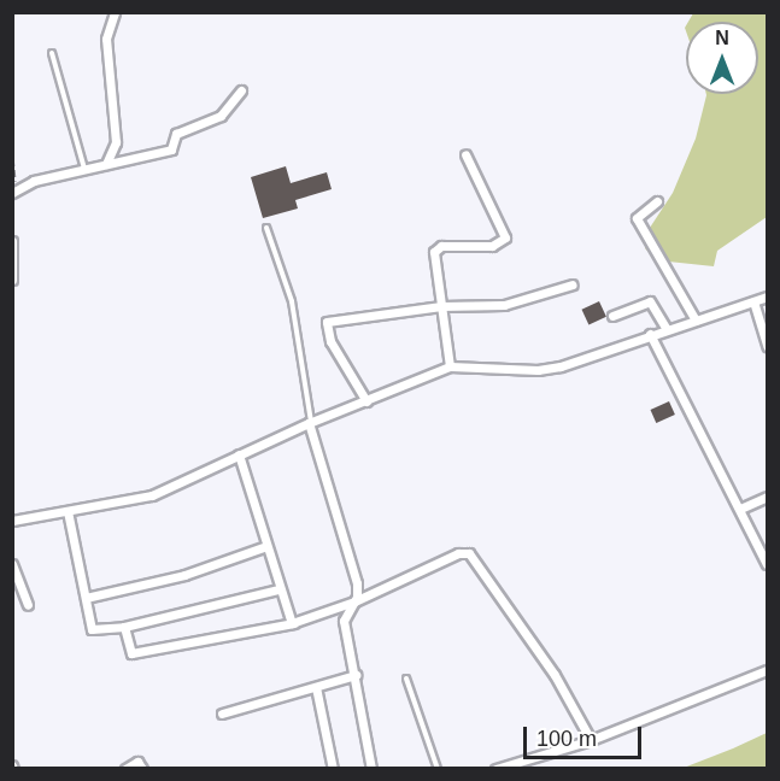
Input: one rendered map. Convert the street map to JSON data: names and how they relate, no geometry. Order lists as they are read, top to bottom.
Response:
{
  "scale_bar": "100 m",
  "north": "top"
}
